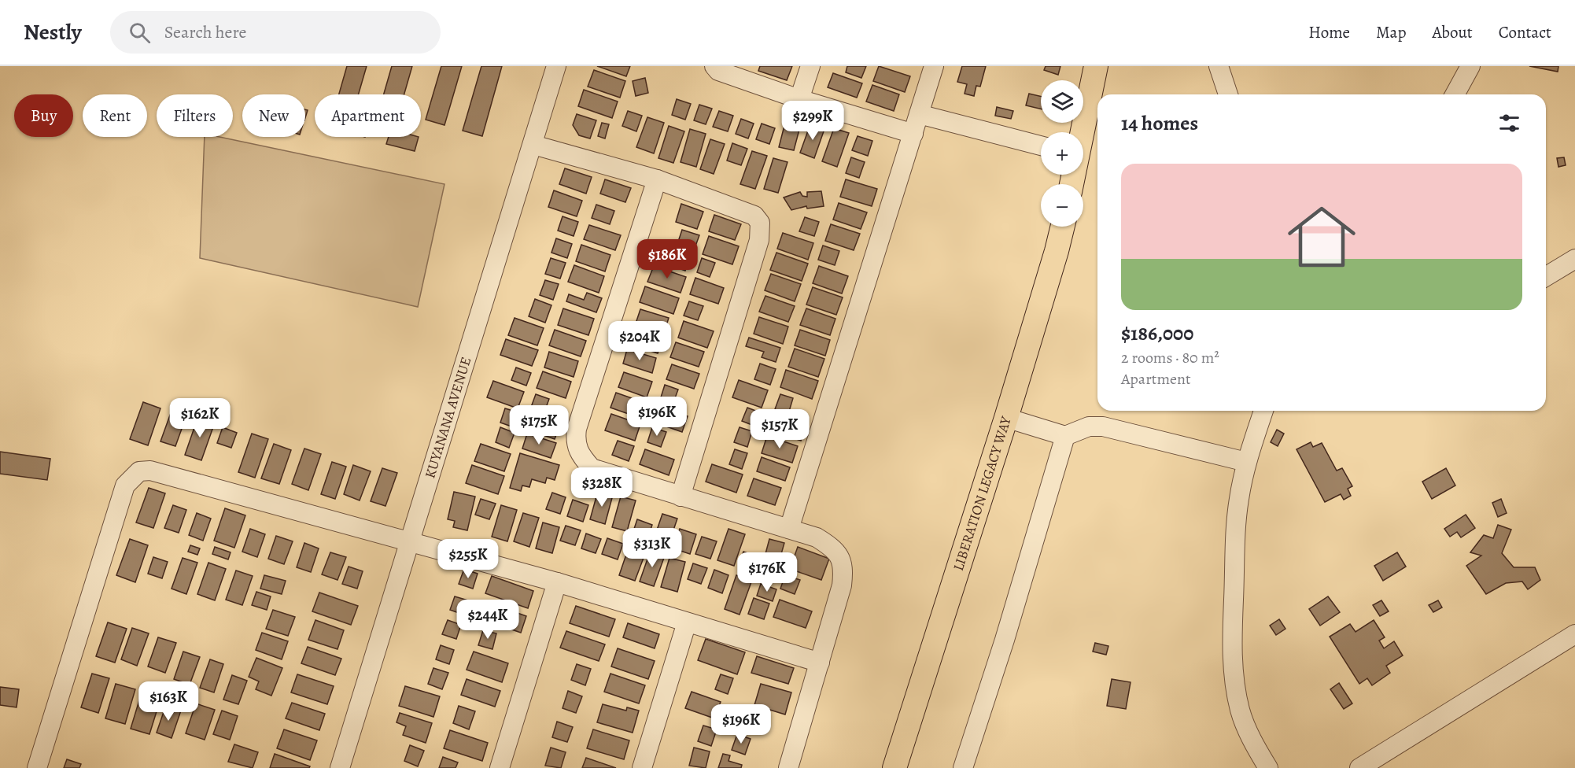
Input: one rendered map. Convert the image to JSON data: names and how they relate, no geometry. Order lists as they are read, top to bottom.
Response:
{
  "streets": {
    "main road": ["LIBERATION LEGACY WAY"],
    "street": ["KUYANANA AVENUE"]
  },
  "page": {
    "header": "Nestly",
    "search": "Search here",
    "nav": [
      "Home",
      "Map",
      "About",
      "Contact"
    ],
    "map_buttons": ["+", "−"],
    "chip": [
      "Buy",
      "Rent",
      "Filters",
      "New",
      "Apartment"
    ],
    "heading": "14 homes",
    "price": [
      "$299K",
      "$186K",
      "$204K",
      "$196K",
      "$162K",
      "$175K",
      "$157K",
      "$328K",
      "$313K",
      "$255K",
      "$176K",
      "$244K",
      "$163K",
      "$196K"
    ],
    "list": [
      {
        "name": "$186,000",
        "note": "2 rooms · 80 m² · Apartment"
      }
    ]
  }
}
